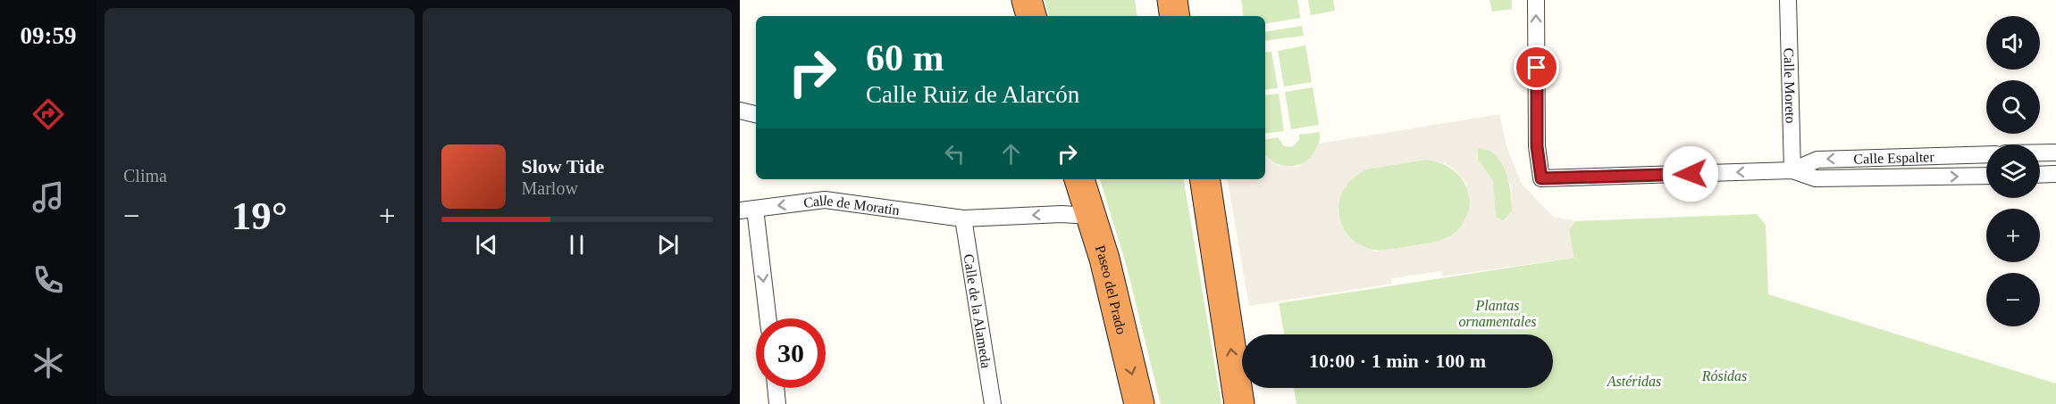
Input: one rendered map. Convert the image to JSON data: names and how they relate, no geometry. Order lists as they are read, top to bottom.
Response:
{
  "streets": {
    "highway": ["Paseo del Prado"],
    "street": [
      "Calle Moreto",
      "Calle Espalter",
      "Calle de Moratín",
      "Calle de la Alameda"
    ]
  },
  "crossings": [
    ["Calle Moreto", "Calle Espalter"],
    ["Calle de Moratín", "Paseo del Prado"],
    ["Calle de Moratín", "Calle de la Alameda"]
  ],
  "one_way": ["Calle de Moratín"],
  "parks": ["Plantas ornamentales", "Rósidas", "Astéridas"],
  "page": {
    "tabs": "09:59",
    "tile": "Clima",
    "map_buttons": ["+", "−"],
    "turn": ["60 m", "Calle Ruiz de Alarcón"],
    "song": ["Slow Tide", "Marlow"],
    "heat": ["−", "19°", "+"],
    "limit": "30",
    "trip": "10:00 · 1 min · 100 m"
  }
}
